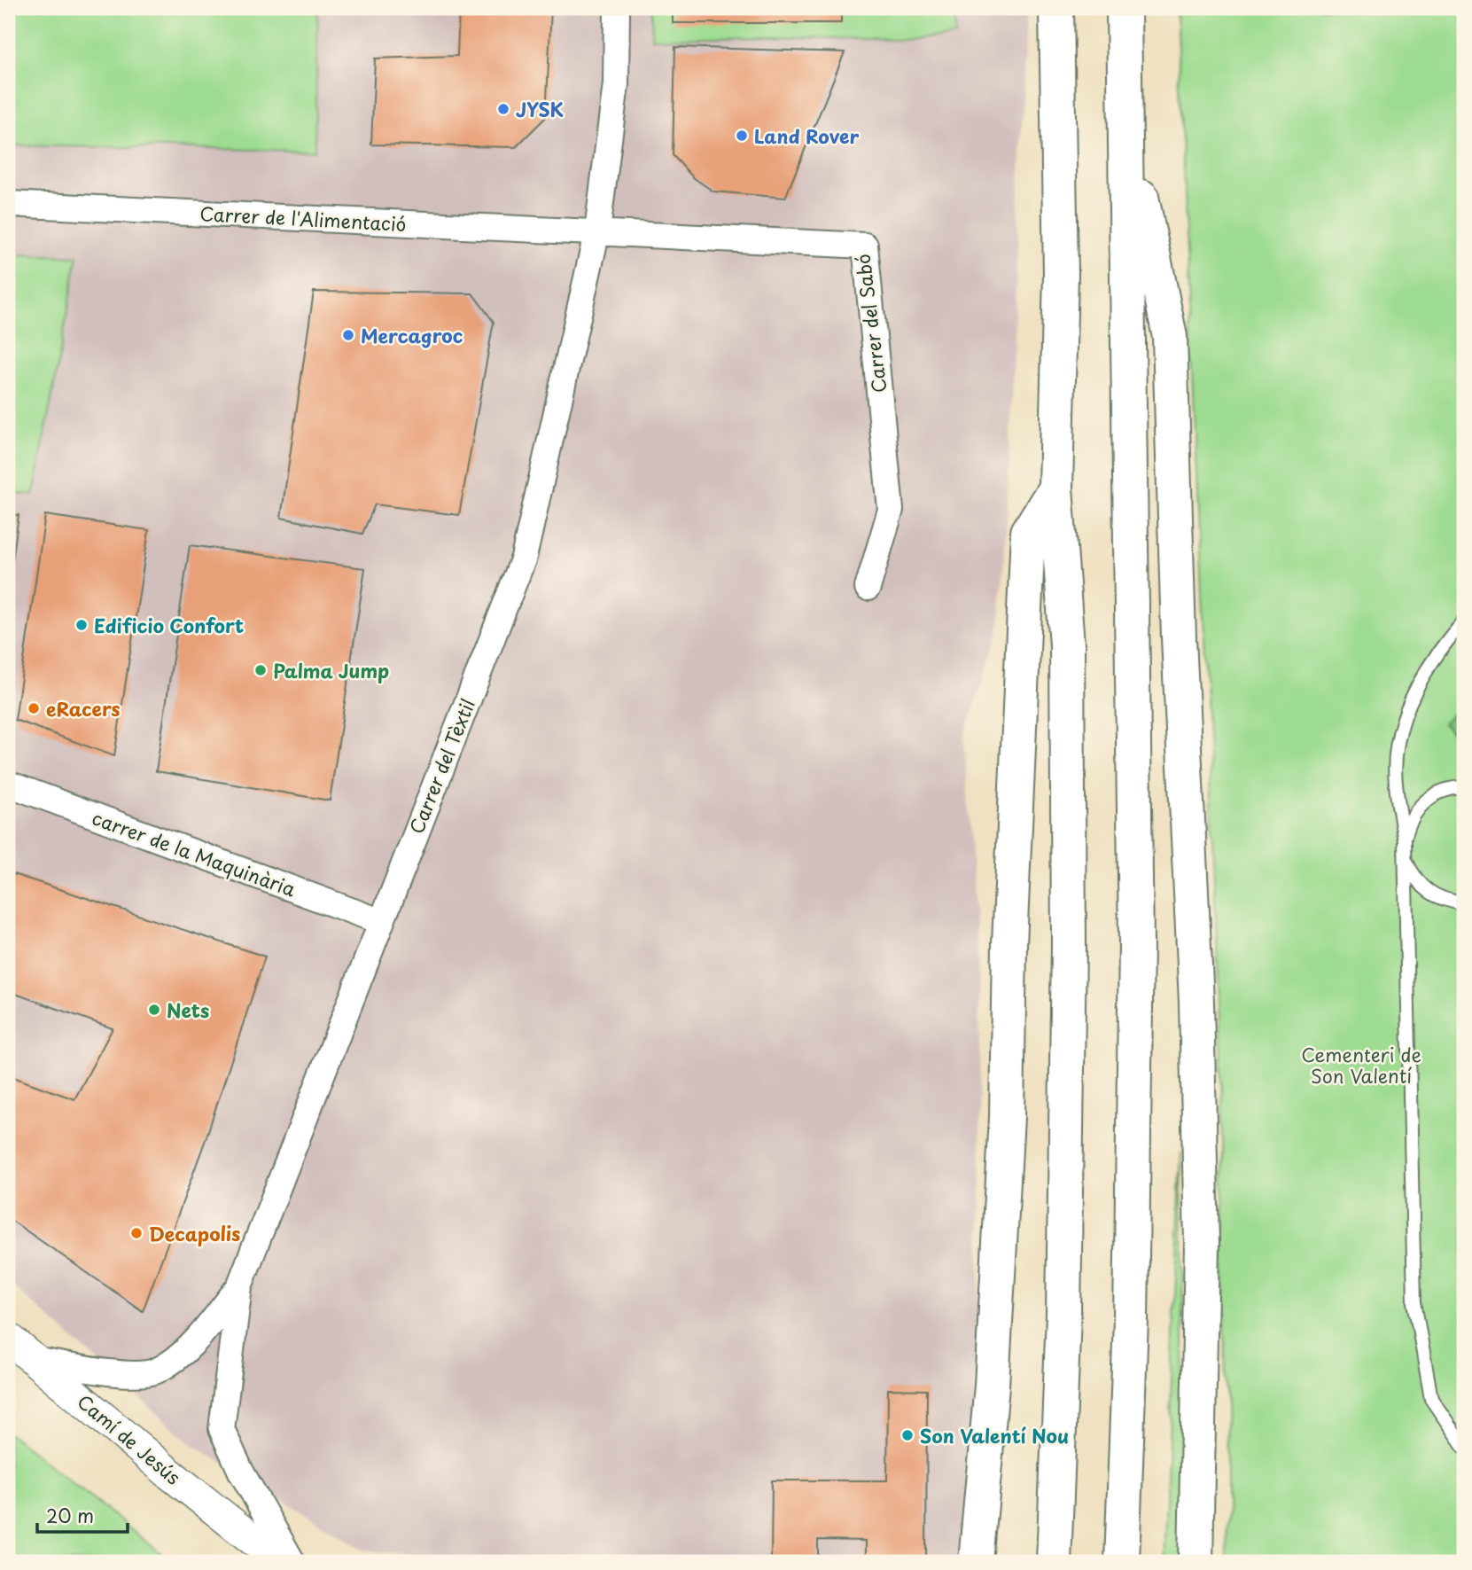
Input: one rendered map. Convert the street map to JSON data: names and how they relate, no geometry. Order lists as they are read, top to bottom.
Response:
{
  "streets": {
    "street": [
      "Carrer de l'Alimentació",
      "Carrer del Sabó",
      "Carrer del Tèxtil",
      "carrer de la Maquinària",
      "Camí de Jesús"
    ]
  },
  "crossings": [
    ["Carrer de l'Alimentació", "Carrer del Sabó"],
    ["Carrer de l'Alimentació", "Carrer del Tèxtil"],
    ["Carrer del Sabó", "Carrer del Tèxtil"],
    ["Carrer del Tèxtil", "carrer de la Maquinària"]
  ],
  "parks": ["Cementeri de Son Valentí"],
  "places": [
    "JYSK",
    "Land Rover",
    "Mercagroc",
    "Edificio Confort",
    "Palma Jump",
    "eRacers",
    "Nets",
    "Decapolis",
    "Son Valentí Nou"
  ],
  "scale_bar": "20 m"
}
